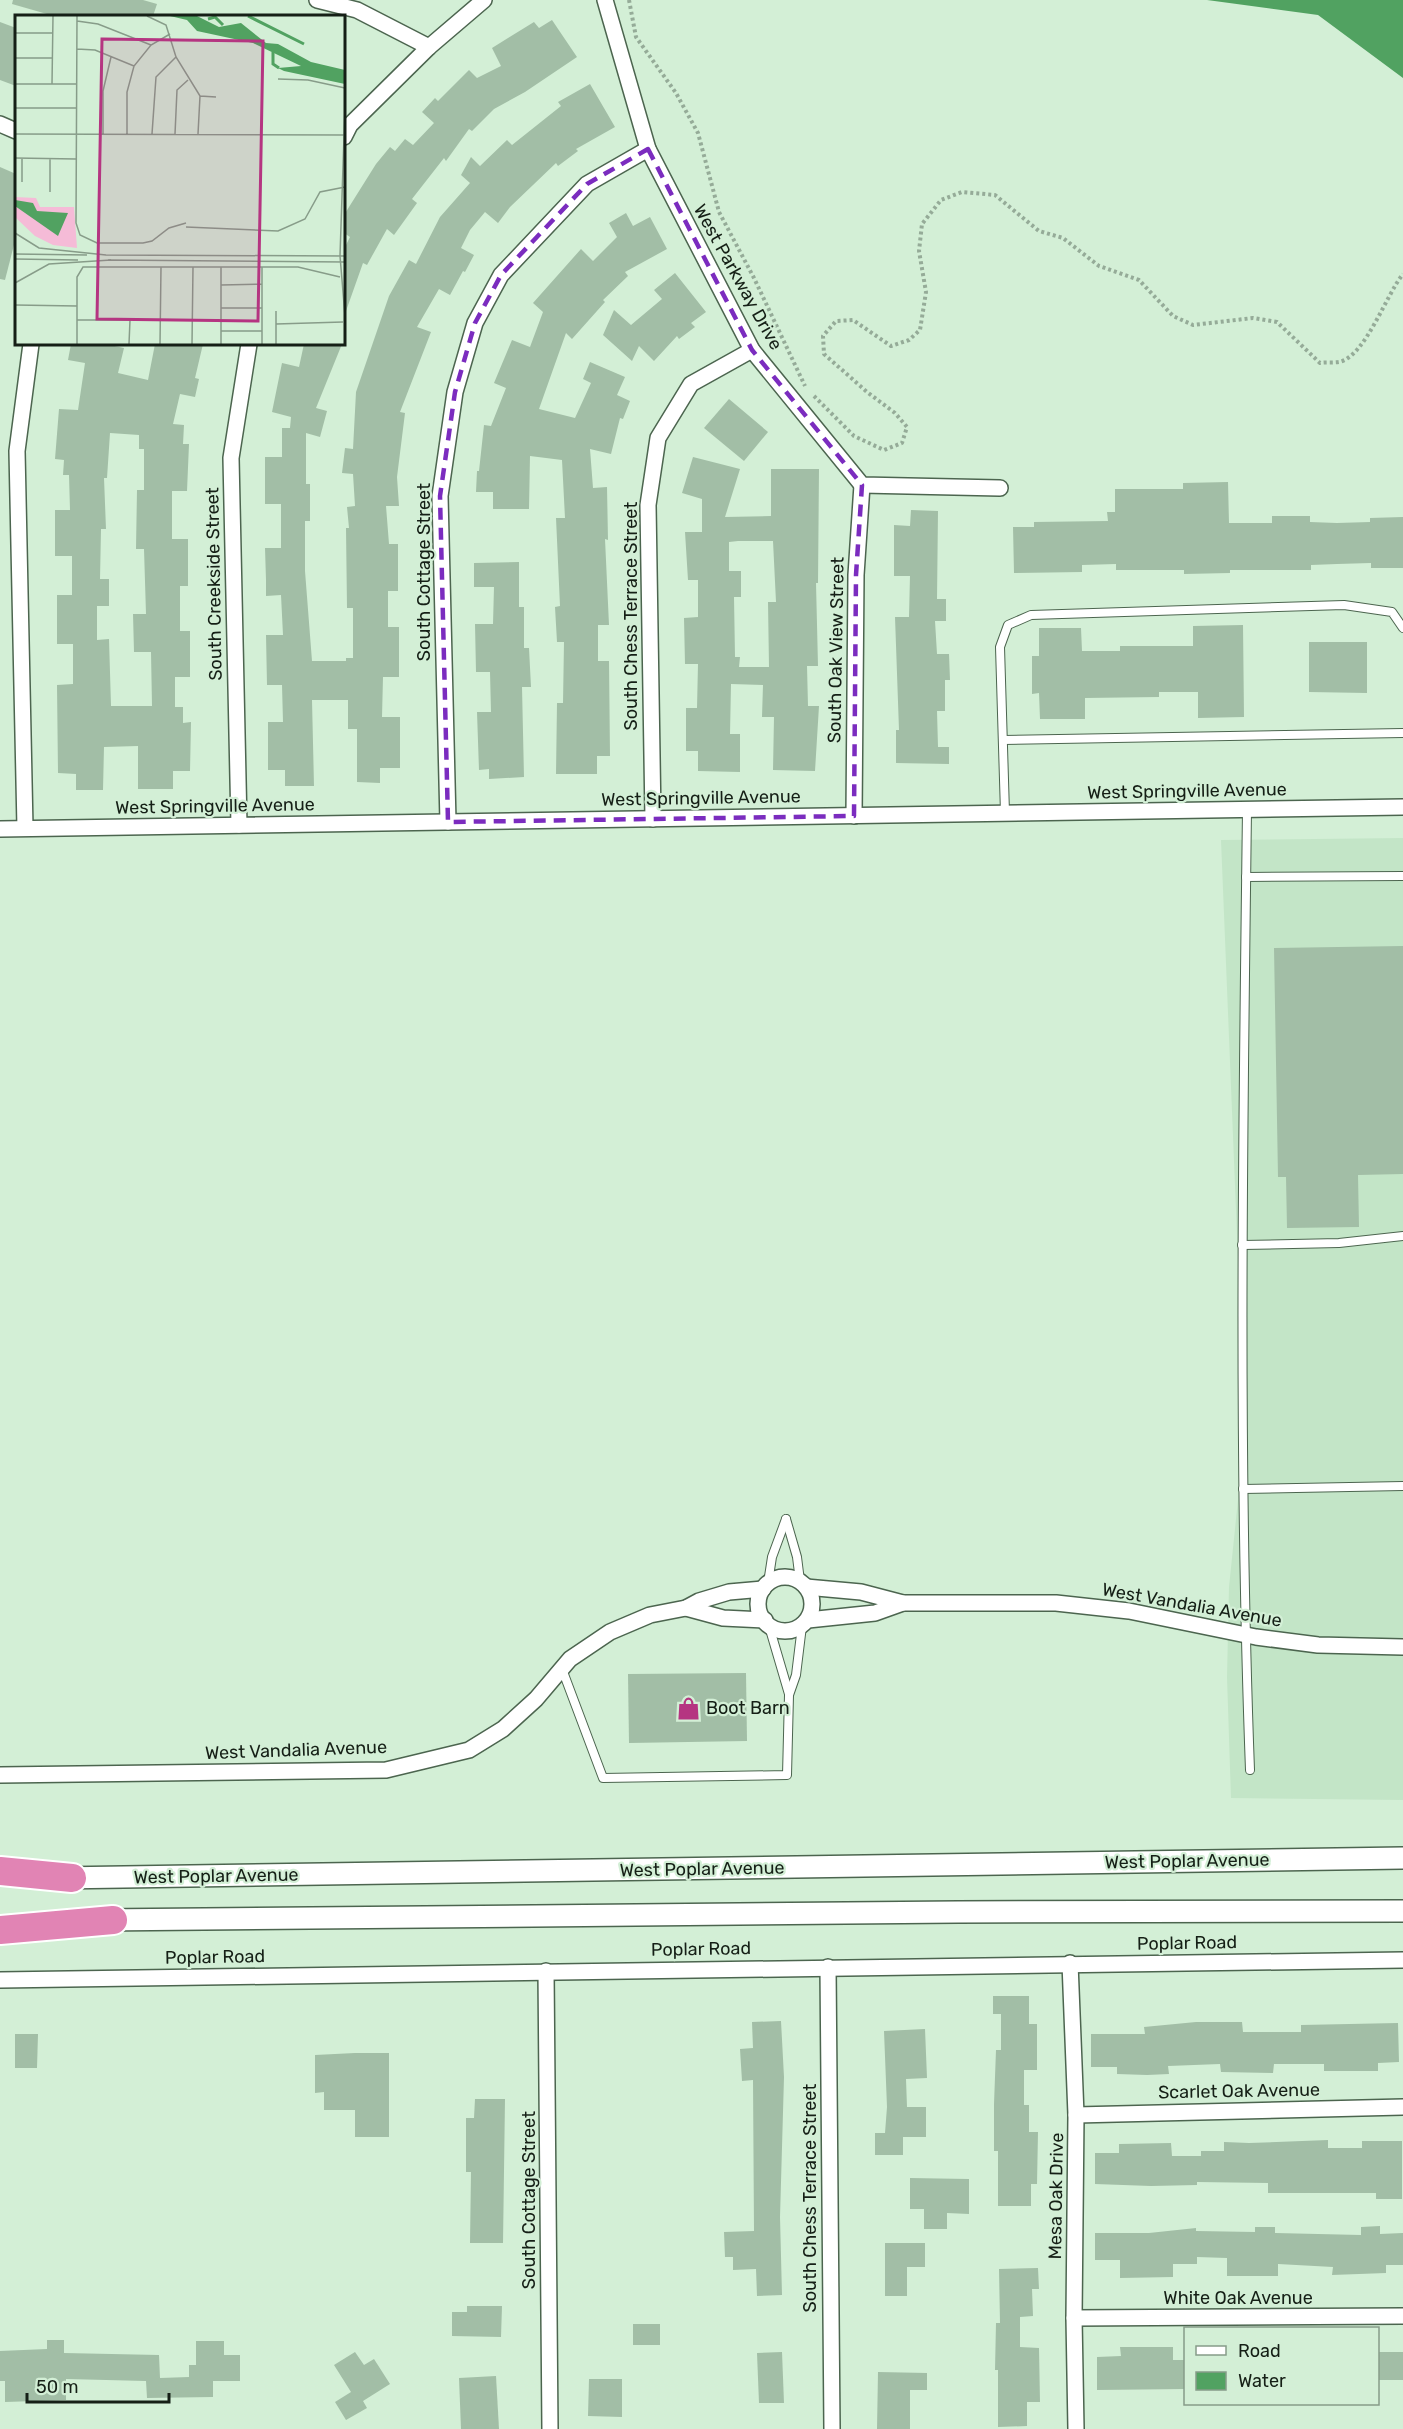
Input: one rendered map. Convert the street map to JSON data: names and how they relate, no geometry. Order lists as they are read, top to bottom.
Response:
{
  "streets": {
    "main road": ["West Poplar Avenue"],
    "street": [
      "West Parkway Drive",
      "South Cottage Street",
      "South Creekside Street",
      "South Chess Terrace Street",
      "South Oak View Street",
      "West Springville Avenue",
      "West Vandalia Avenue",
      "Poplar Road",
      "Scarlet Oak Avenue",
      "Mesa Oak Drive",
      "White Oak Avenue"
    ]
  },
  "crossings": [
    ["West Parkway Drive", "South Cottage Street"],
    ["West Parkway Drive", "South Chess Terrace Street"],
    ["West Parkway Drive", "South Oak View Street"],
    ["South Cottage Street", "West Springville Avenue"],
    ["South Cottage Street", "Poplar Road"],
    ["South Creekside Street", "West Springville Avenue"],
    ["South Chess Terrace Street", "West Springville Avenue"],
    ["South Chess Terrace Street", "Poplar Road"],
    ["South Oak View Street", "West Springville Avenue"],
    ["Poplar Road", "Mesa Oak Drive"],
    ["Scarlet Oak Avenue", "Mesa Oak Drive"],
    ["Mesa Oak Drive", "White Oak Avenue"]
  ],
  "places": {
    "shop": ["Boot Barn"]
  },
  "legend": ["Road", "Water"],
  "scale_bar": "50 m"
}
